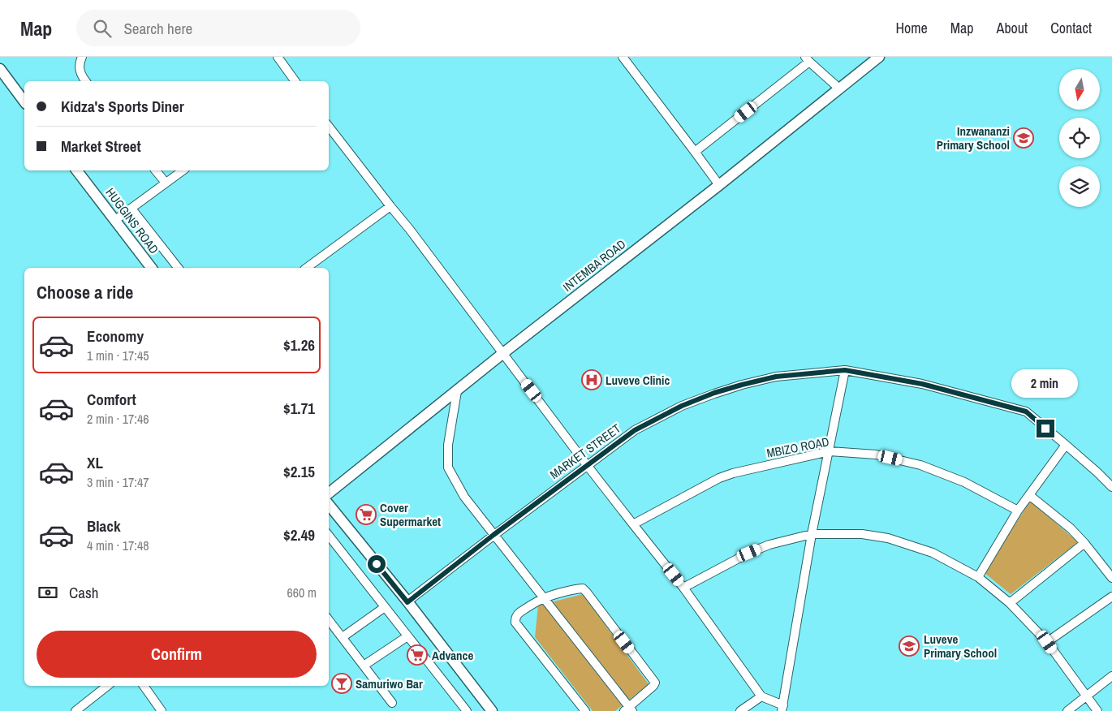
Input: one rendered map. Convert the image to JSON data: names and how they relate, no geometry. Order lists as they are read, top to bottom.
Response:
{
  "streets": {
    "street": [
      "HUGGINS ROAD",
      "INTEMBA ROAD",
      "MBIZO ROAD",
      "MARKET STREET"
    ]
  },
  "places": {
    "school or university": ["Inzwananzi Primary School", "Luveve Primary School"],
    "hospital": ["Luveve Clinic"],
    "supermarket": ["Cover Supermarket", "Advance"],
    "bar": ["Samuriwo Bar"]
  },
  "north": "bottom",
  "page": {
    "header": "Map",
    "search": "Search here",
    "nav": [
      "Home",
      "Map",
      "About",
      "Contact"
    ],
    "banner": ["Kidza's Sports Diner", "Market Street"],
    "heading": "Choose a ride",
    "list": [
      {
        "name": "Economy",
        "note": "1 min · 17:45",
        "value": "$1.26"
      },
      {
        "name": "Comfort",
        "note": "2 min · 17:46",
        "value": "$1.71"
      },
      {
        "name": "XL",
        "note": "3 min · 17:47",
        "value": "$2.15"
      },
      {
        "name": "Black",
        "note": "4 min · 17:48",
        "value": "$2.49"
      }
    ],
    "bubble": "2 min",
    "pay": ["Cash", "660 m"],
    "buttons": "Confirm"
  }
}
